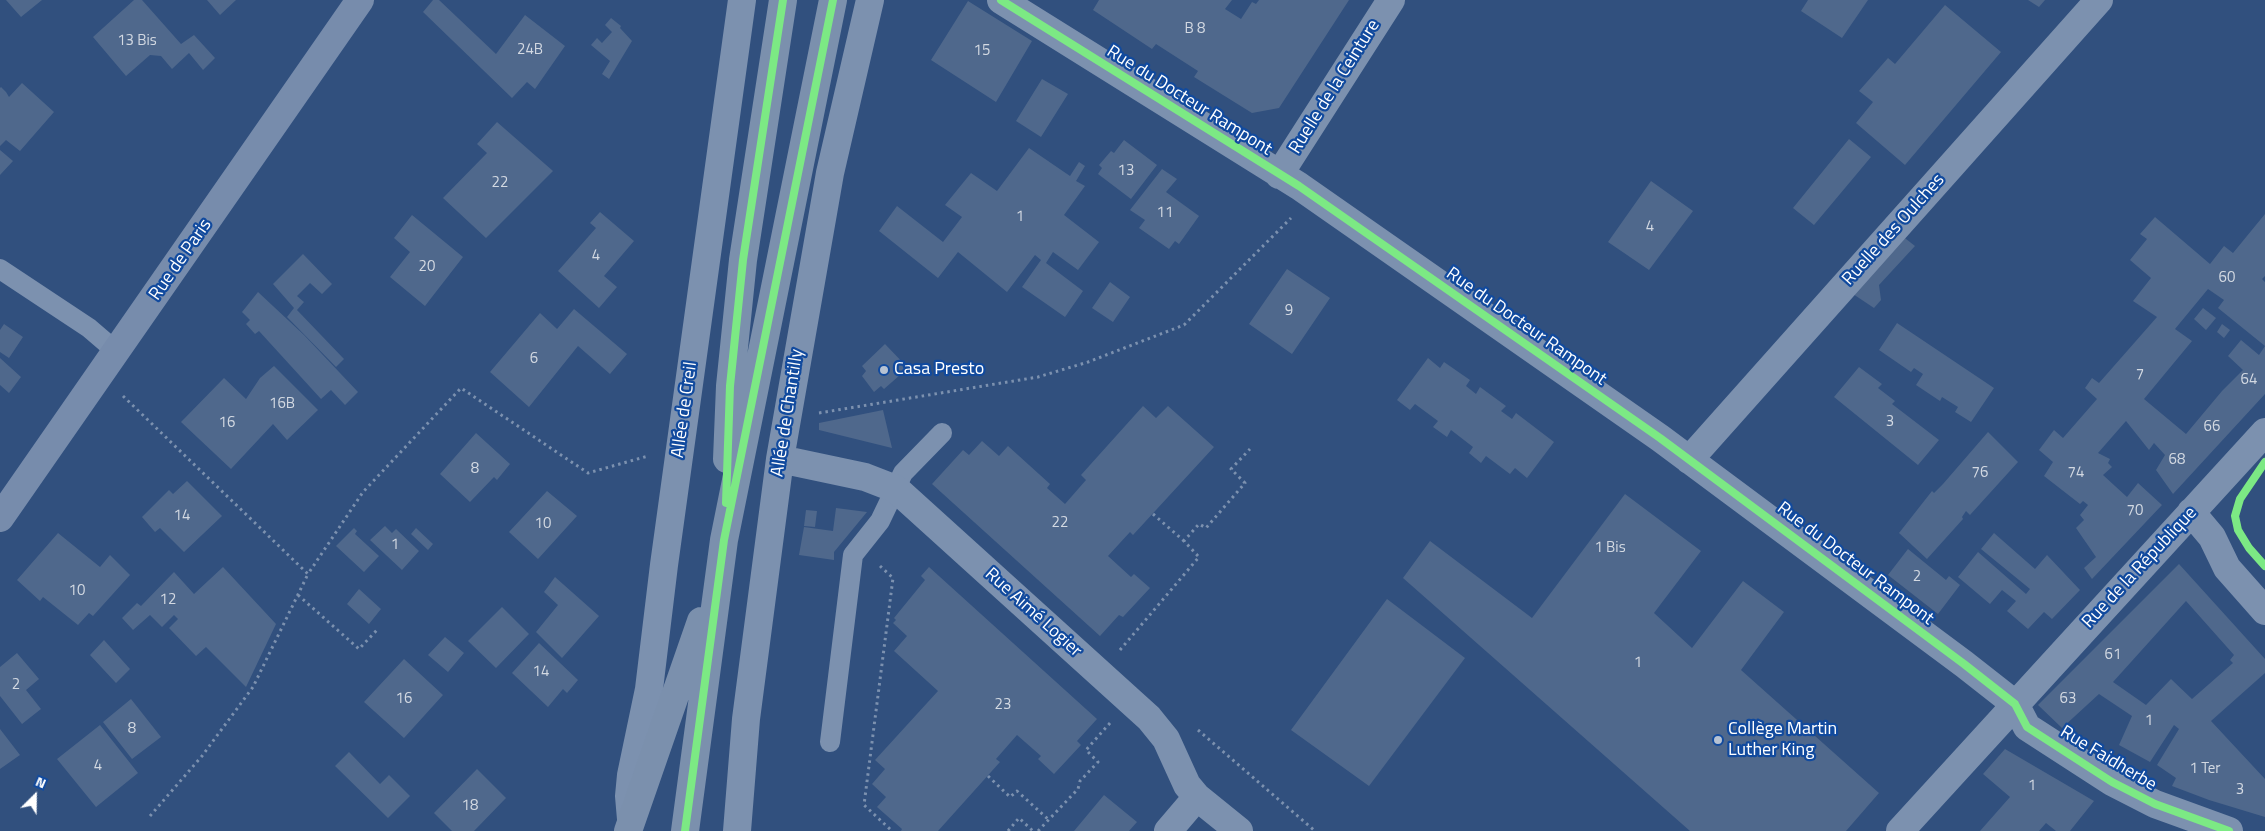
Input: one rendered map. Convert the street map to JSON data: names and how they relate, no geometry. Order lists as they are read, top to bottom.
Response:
{
  "streets": {
    "main road": ["Rue de Paris"],
    "street": [
      "Ruelle de la Ceinture",
      "Rue du Docteur Rampont",
      "Ruelle des Oulches",
      "Allée de Creil",
      "Allée de Chantilly",
      "Rue de la République",
      "Rue Aimé Logier",
      "Rue Faidherbe"
    ]
  },
  "crossings": [
    ["Ruelle de la Ceinture", "Rue du Docteur Rampont"],
    ["Rue du Docteur Rampont", "Ruelle des Oulches"],
    ["Rue du Docteur Rampont", "Rue de la République"],
    ["Rue du Docteur Rampont", "Rue Faidherbe"],
    ["Allée de Chantilly", "Rue Aimé Logier"],
    ["Rue de la République", "Rue Faidherbe"]
  ],
  "places": ["Casa Presto", "Collège Martin Luther King"],
  "house_numbers": [
    "B 8",
    "13 Bis",
    "24B",
    "15",
    "13",
    "22",
    "11",
    "1",
    "4",
    "4",
    "20",
    "60",
    "9",
    "6",
    "7",
    "64",
    "16B",
    "3",
    "16",
    "66",
    "68",
    "8",
    "76",
    "74",
    "70",
    "14",
    "22",
    "10",
    "1",
    "1 Bis",
    "2",
    "10",
    "12",
    "61",
    "1",
    "14",
    "2",
    "16",
    "63",
    "23",
    "1",
    "8",
    "4",
    "1 Ter",
    "1",
    "3",
    "18"
  ],
  "north": "top right"
}
